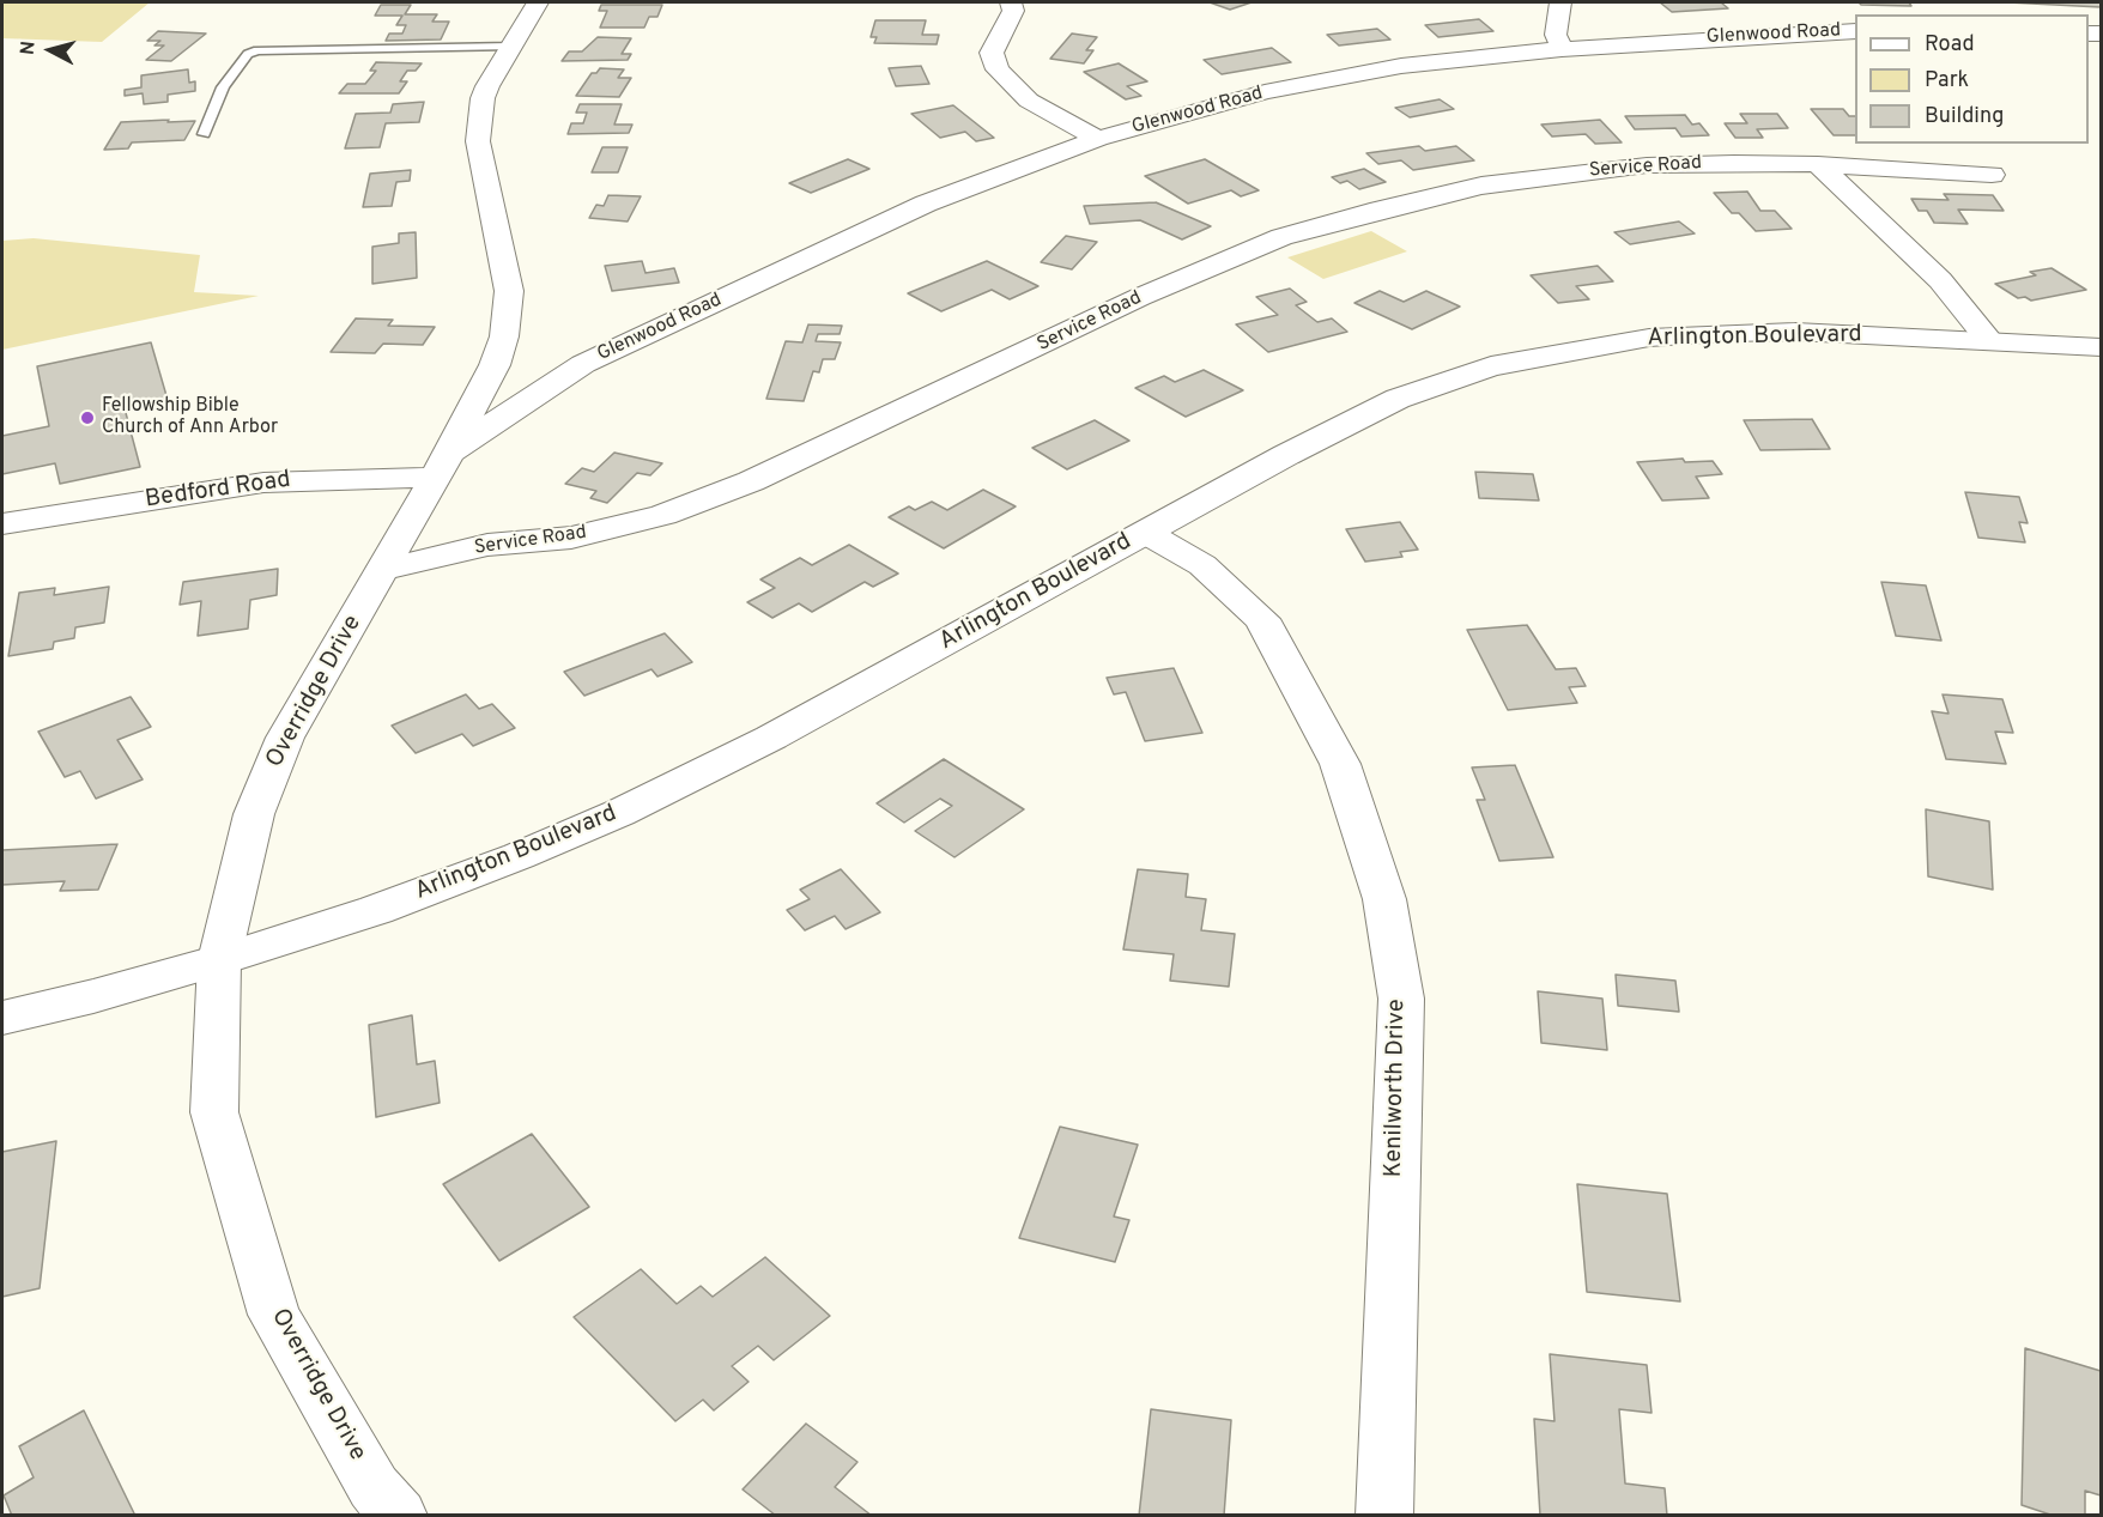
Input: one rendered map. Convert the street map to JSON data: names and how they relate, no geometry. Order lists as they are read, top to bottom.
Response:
{
  "streets": {
    "street": [
      "Glenwood Road",
      "Service Road",
      "Arlington Boulevard",
      "Bedford Road",
      "Overridge Drive",
      "Kenilworth Drive"
    ]
  },
  "crossings": [
    ["Glenwood Road", "Bedford Road"],
    ["Glenwood Road", "Overridge Drive"],
    ["Service Road", "Overridge Drive"],
    ["Arlington Boulevard", "Overridge Drive"],
    ["Arlington Boulevard", "Kenilworth Drive"],
    ["Bedford Road", "Overridge Drive"]
  ],
  "places": ["Fellowship Bible Church of Ann Arbor"],
  "legend": ["Road", "Park", "Building"],
  "north": "left"
}
